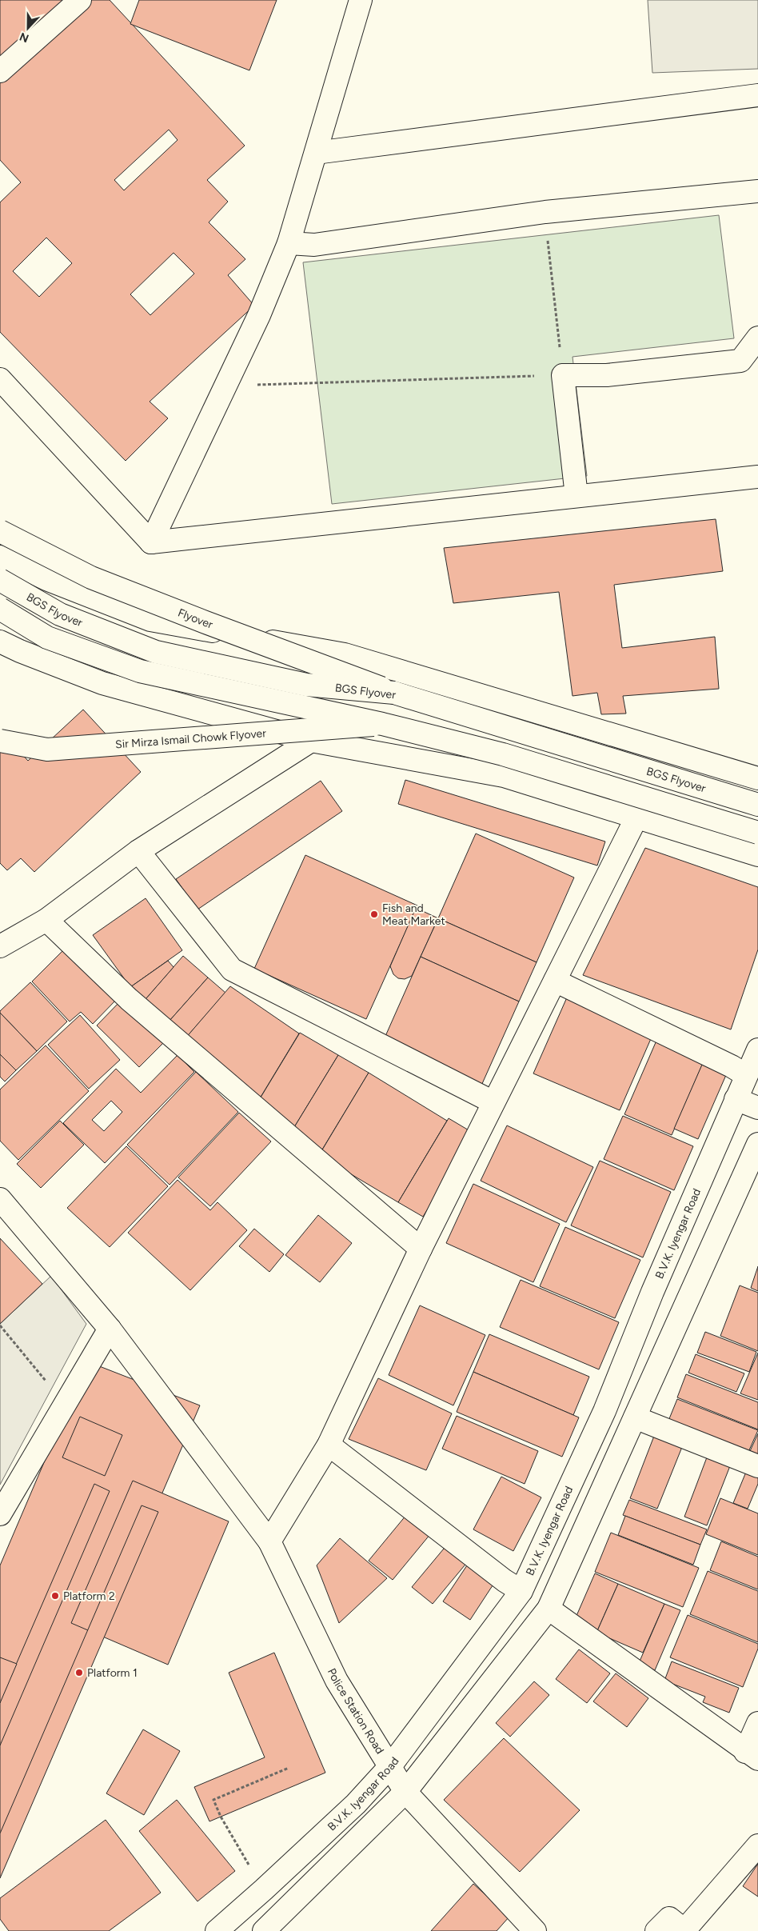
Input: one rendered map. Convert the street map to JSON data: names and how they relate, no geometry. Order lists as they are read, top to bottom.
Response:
{
  "streets": {
    "main road": [
      "BGS Flyover",
      "Flyover",
      "Sir Mirza Ismail Chowk Flyover",
      "B.V.K. Iyengar Road",
      "Police Station Road"
    ]
  },
  "crossings": [
    ["BGS Flyover", "Flyover"],
    ["B.V.K. Iyengar Road", "Police Station Road"]
  ],
  "places": ["Fish and Meat Market", "Platform 2", "Platform 1"],
  "north": "bottom"
}
